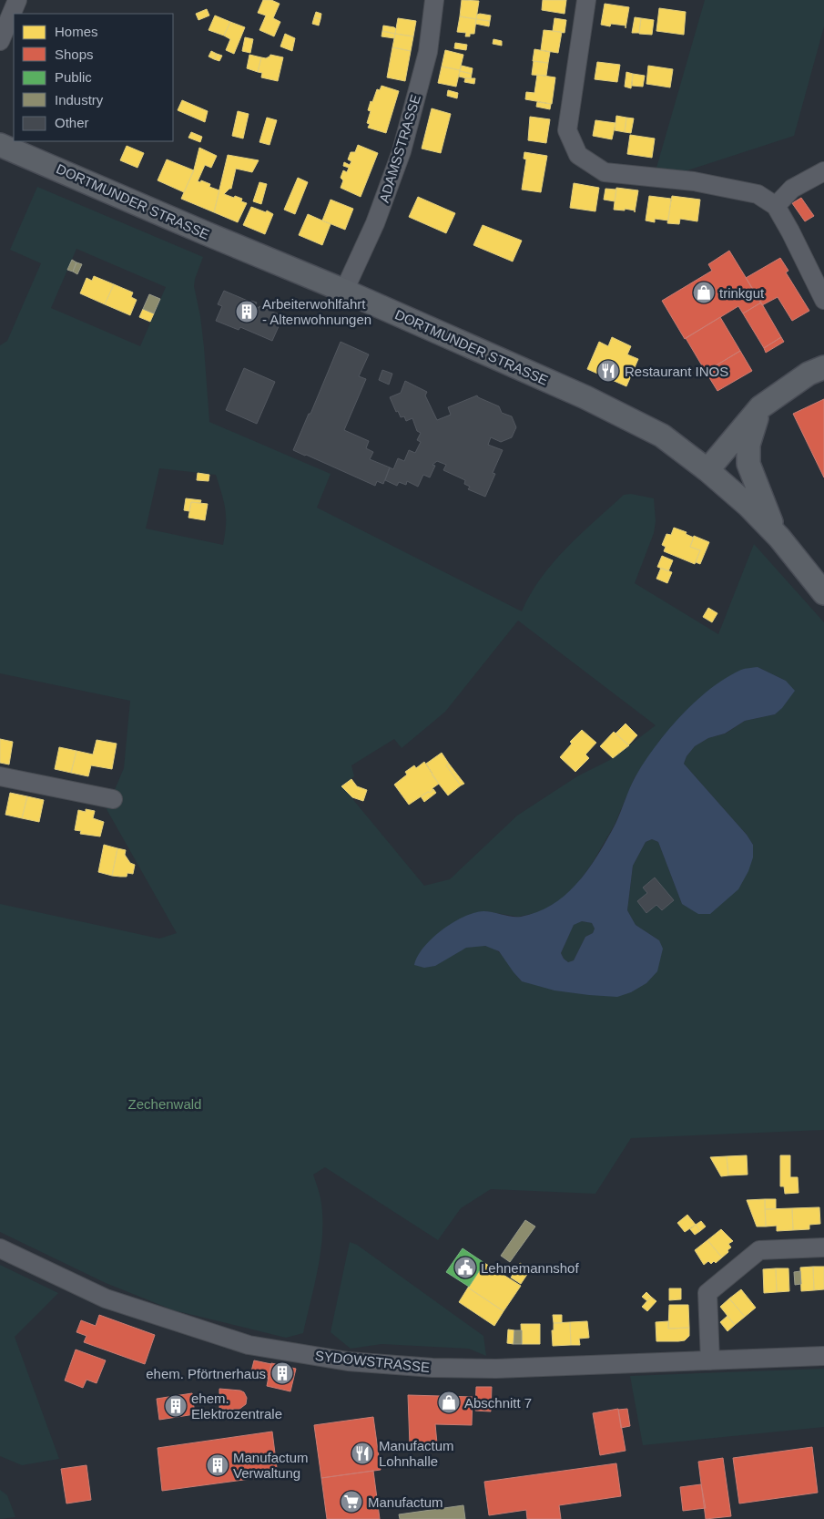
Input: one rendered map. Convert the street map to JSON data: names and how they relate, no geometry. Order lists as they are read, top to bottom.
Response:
{
  "streets": {
    "main road": ["DORTMUNDER STRASSE"],
    "street": ["ADAMSSTRASSE", "SYDOWSTRASSE"]
  },
  "crossings": [
    ["ADAMSSTRASSE", "DORTMUNDER STRASSE"]
  ],
  "parks": ["Zechenwald"],
  "places": {
    "shop": ["trinkgut", "Abschnitt 7"],
    "building": [
      "Arbeiterwohlfahrt - Altenwohnungen",
      "ehem. Pförtnerhaus",
      "ehem. Elektrozentrale",
      "Manufactum Verwaltung"
    ],
    "restaurant": ["Restaurant INOS", "Manufactum Lohnhalle"],
    "public building": ["Lehnemannshof"],
    "supermarket": ["Manufactum"]
  },
  "legend": [
    "Homes",
    "Shops",
    "Public",
    "Industry",
    "Other"
  ]
}
